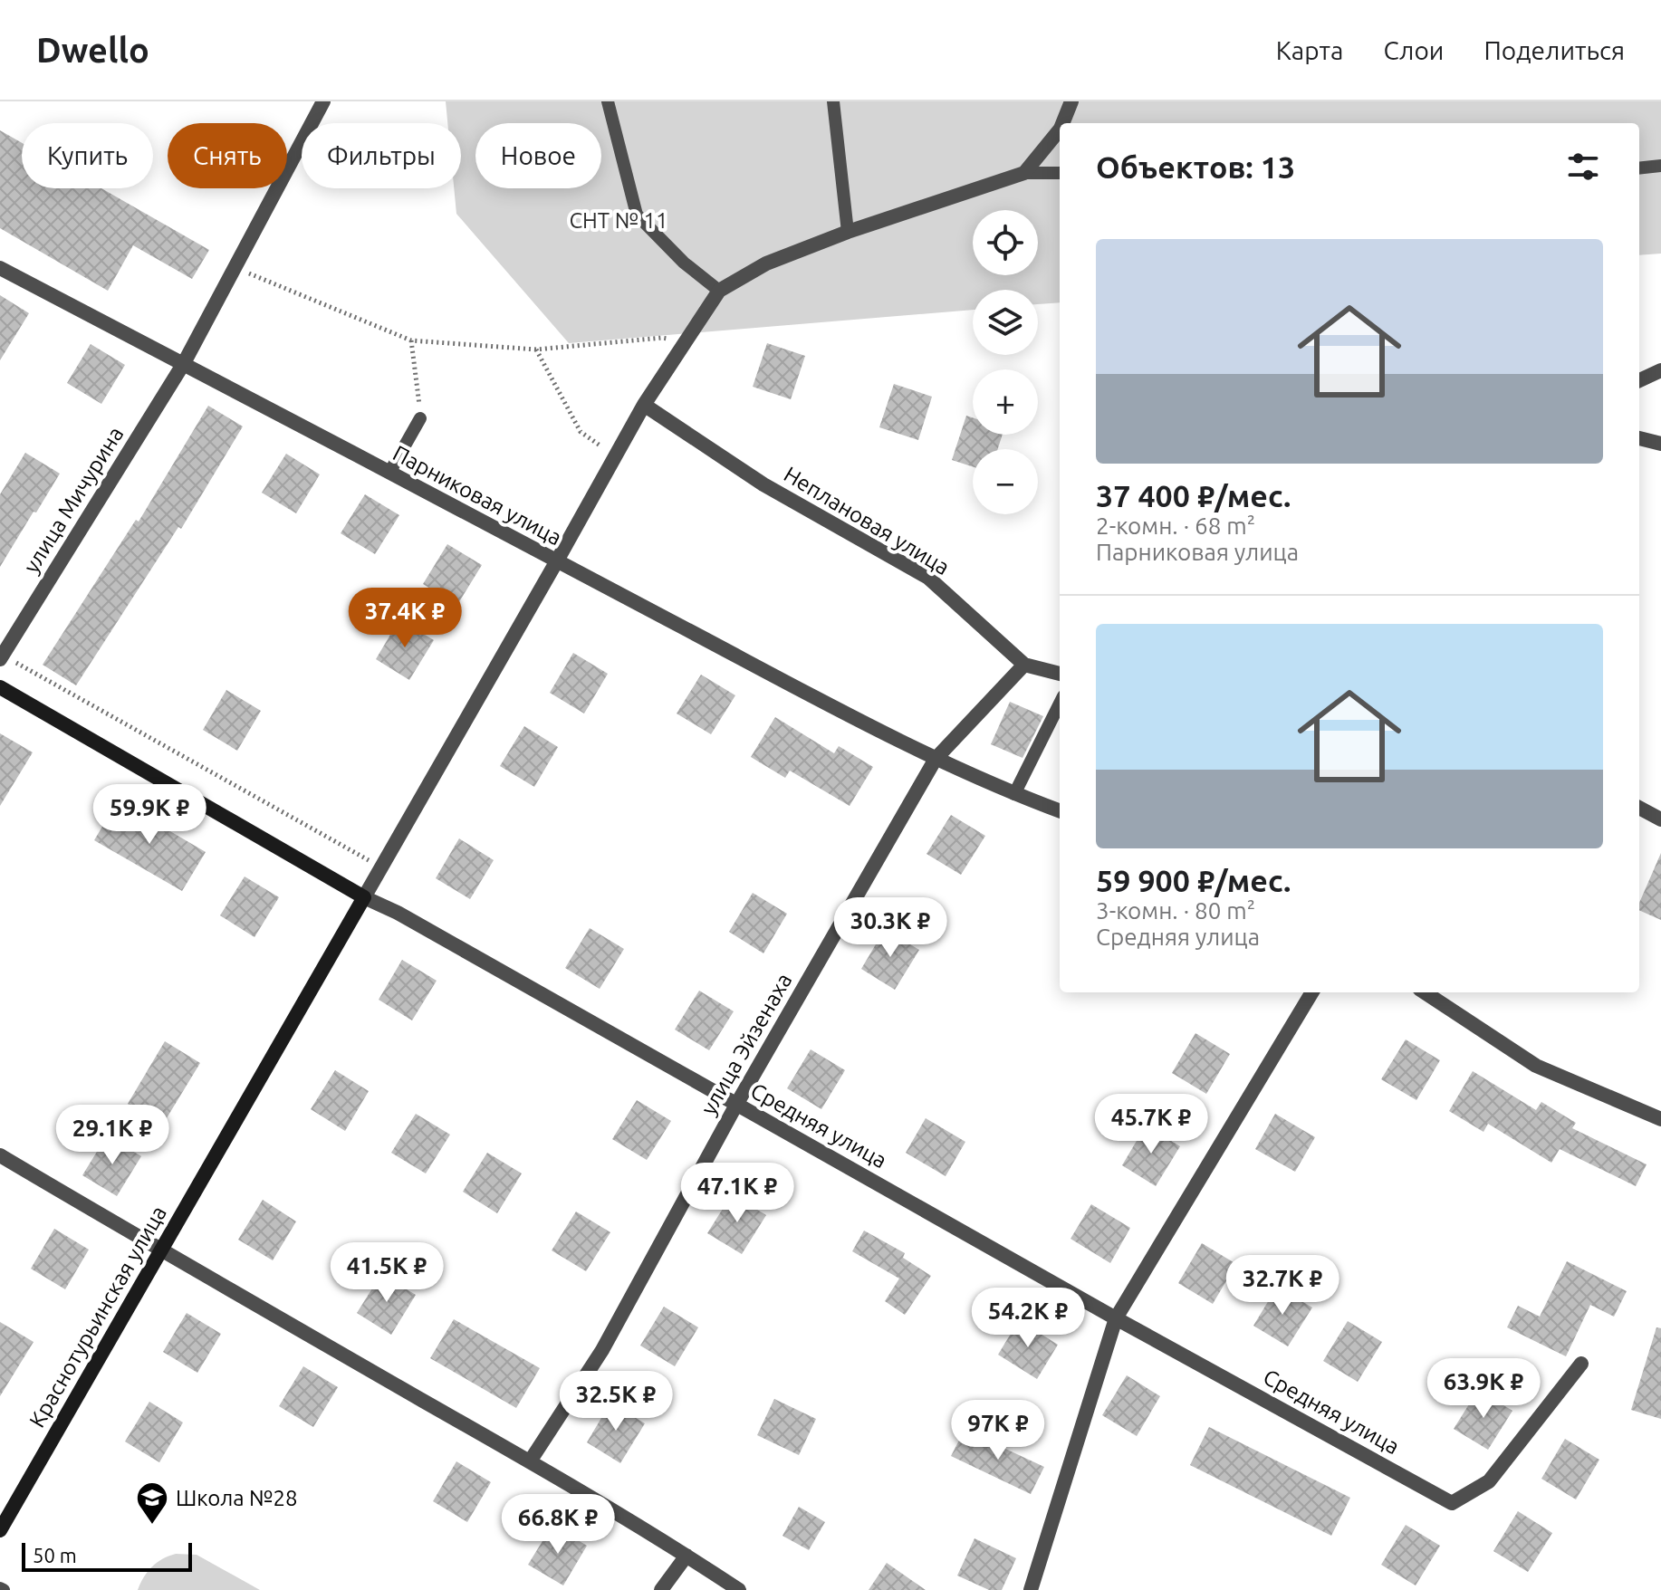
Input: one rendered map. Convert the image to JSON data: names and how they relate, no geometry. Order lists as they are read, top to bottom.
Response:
{
  "streets": {
    "main road": ["Средняя улица", "Краснотурьинская улица"],
    "street": [
      "Парниковая улица",
      "улица Мичурина",
      "Неплановая улица",
      "улица Эйзенаха"
    ]
  },
  "crossings": [
    ["Парниковая улица", "улица Мичурина"],
    ["Парниковая улица", "улица Эйзенаха"],
    ["Неплановая улица", "улица Эйзенаха"],
    ["улица Эйзенаха", "Средняя улица"],
    ["Средняя улица", "Краснотурьинская улица"]
  ],
  "parks": ["СНТ № 11"],
  "places": {
    "school or university": ["Школа №28"]
  },
  "scale_bar": "50 m",
  "page": {
    "header": "Dwello",
    "nav": ["Карта", "Слои", "Поделиться"],
    "chip": [
      "Купить",
      "Снять",
      "Фильтры",
      "Новое"
    ],
    "heading": "Объектов: 13",
    "map_buttons": ["+", "−"],
    "list": [
      {
        "name": "37 400 ₽/мес.",
        "note": "2-комн. · 68 m² · Парниковая улица"
      },
      {
        "name": "59 900 ₽/мес.",
        "note": "3-комн. · 80 m² · Средняя улица"
      }
    ],
    "price": [
      "37.4K ₽",
      "59.9K ₽",
      "30.3K ₽",
      "45.7K ₽",
      "29.1K ₽",
      "47.1K ₽",
      "41.5K ₽",
      "32.7K ₽",
      "54.2K ₽",
      "63.9K ₽",
      "32.5K ₽",
      "97K ₽",
      "66.8K ₽"
    ],
    "scale": "50 m"
  }
}
